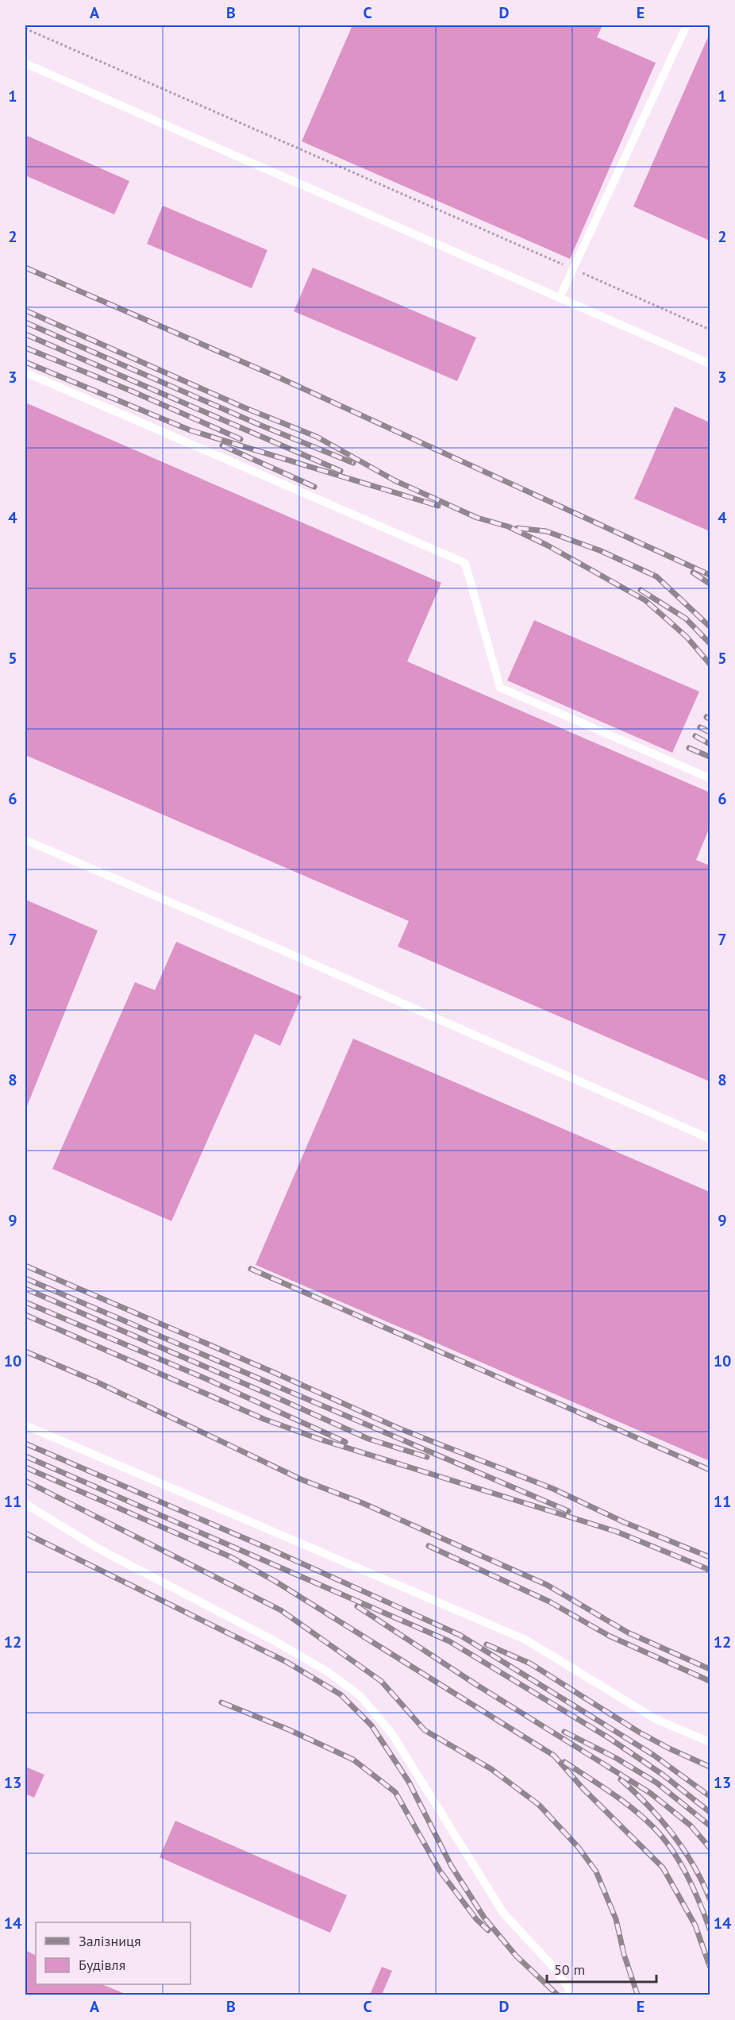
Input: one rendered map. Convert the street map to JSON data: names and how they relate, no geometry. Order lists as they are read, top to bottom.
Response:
{
  "legend": ["Залізниця", "Будівля"],
  "scale_bar": "50 m",
  "grid": {
    "columns": [
      "A",
      "B",
      "C",
      "D",
      "E"
    ],
    "rows": [
      "1",
      "2",
      "3",
      "4",
      "5",
      "6",
      "7",
      "8",
      "9",
      "10",
      "11",
      "12",
      "13",
      "14"
    ]
  }
}
